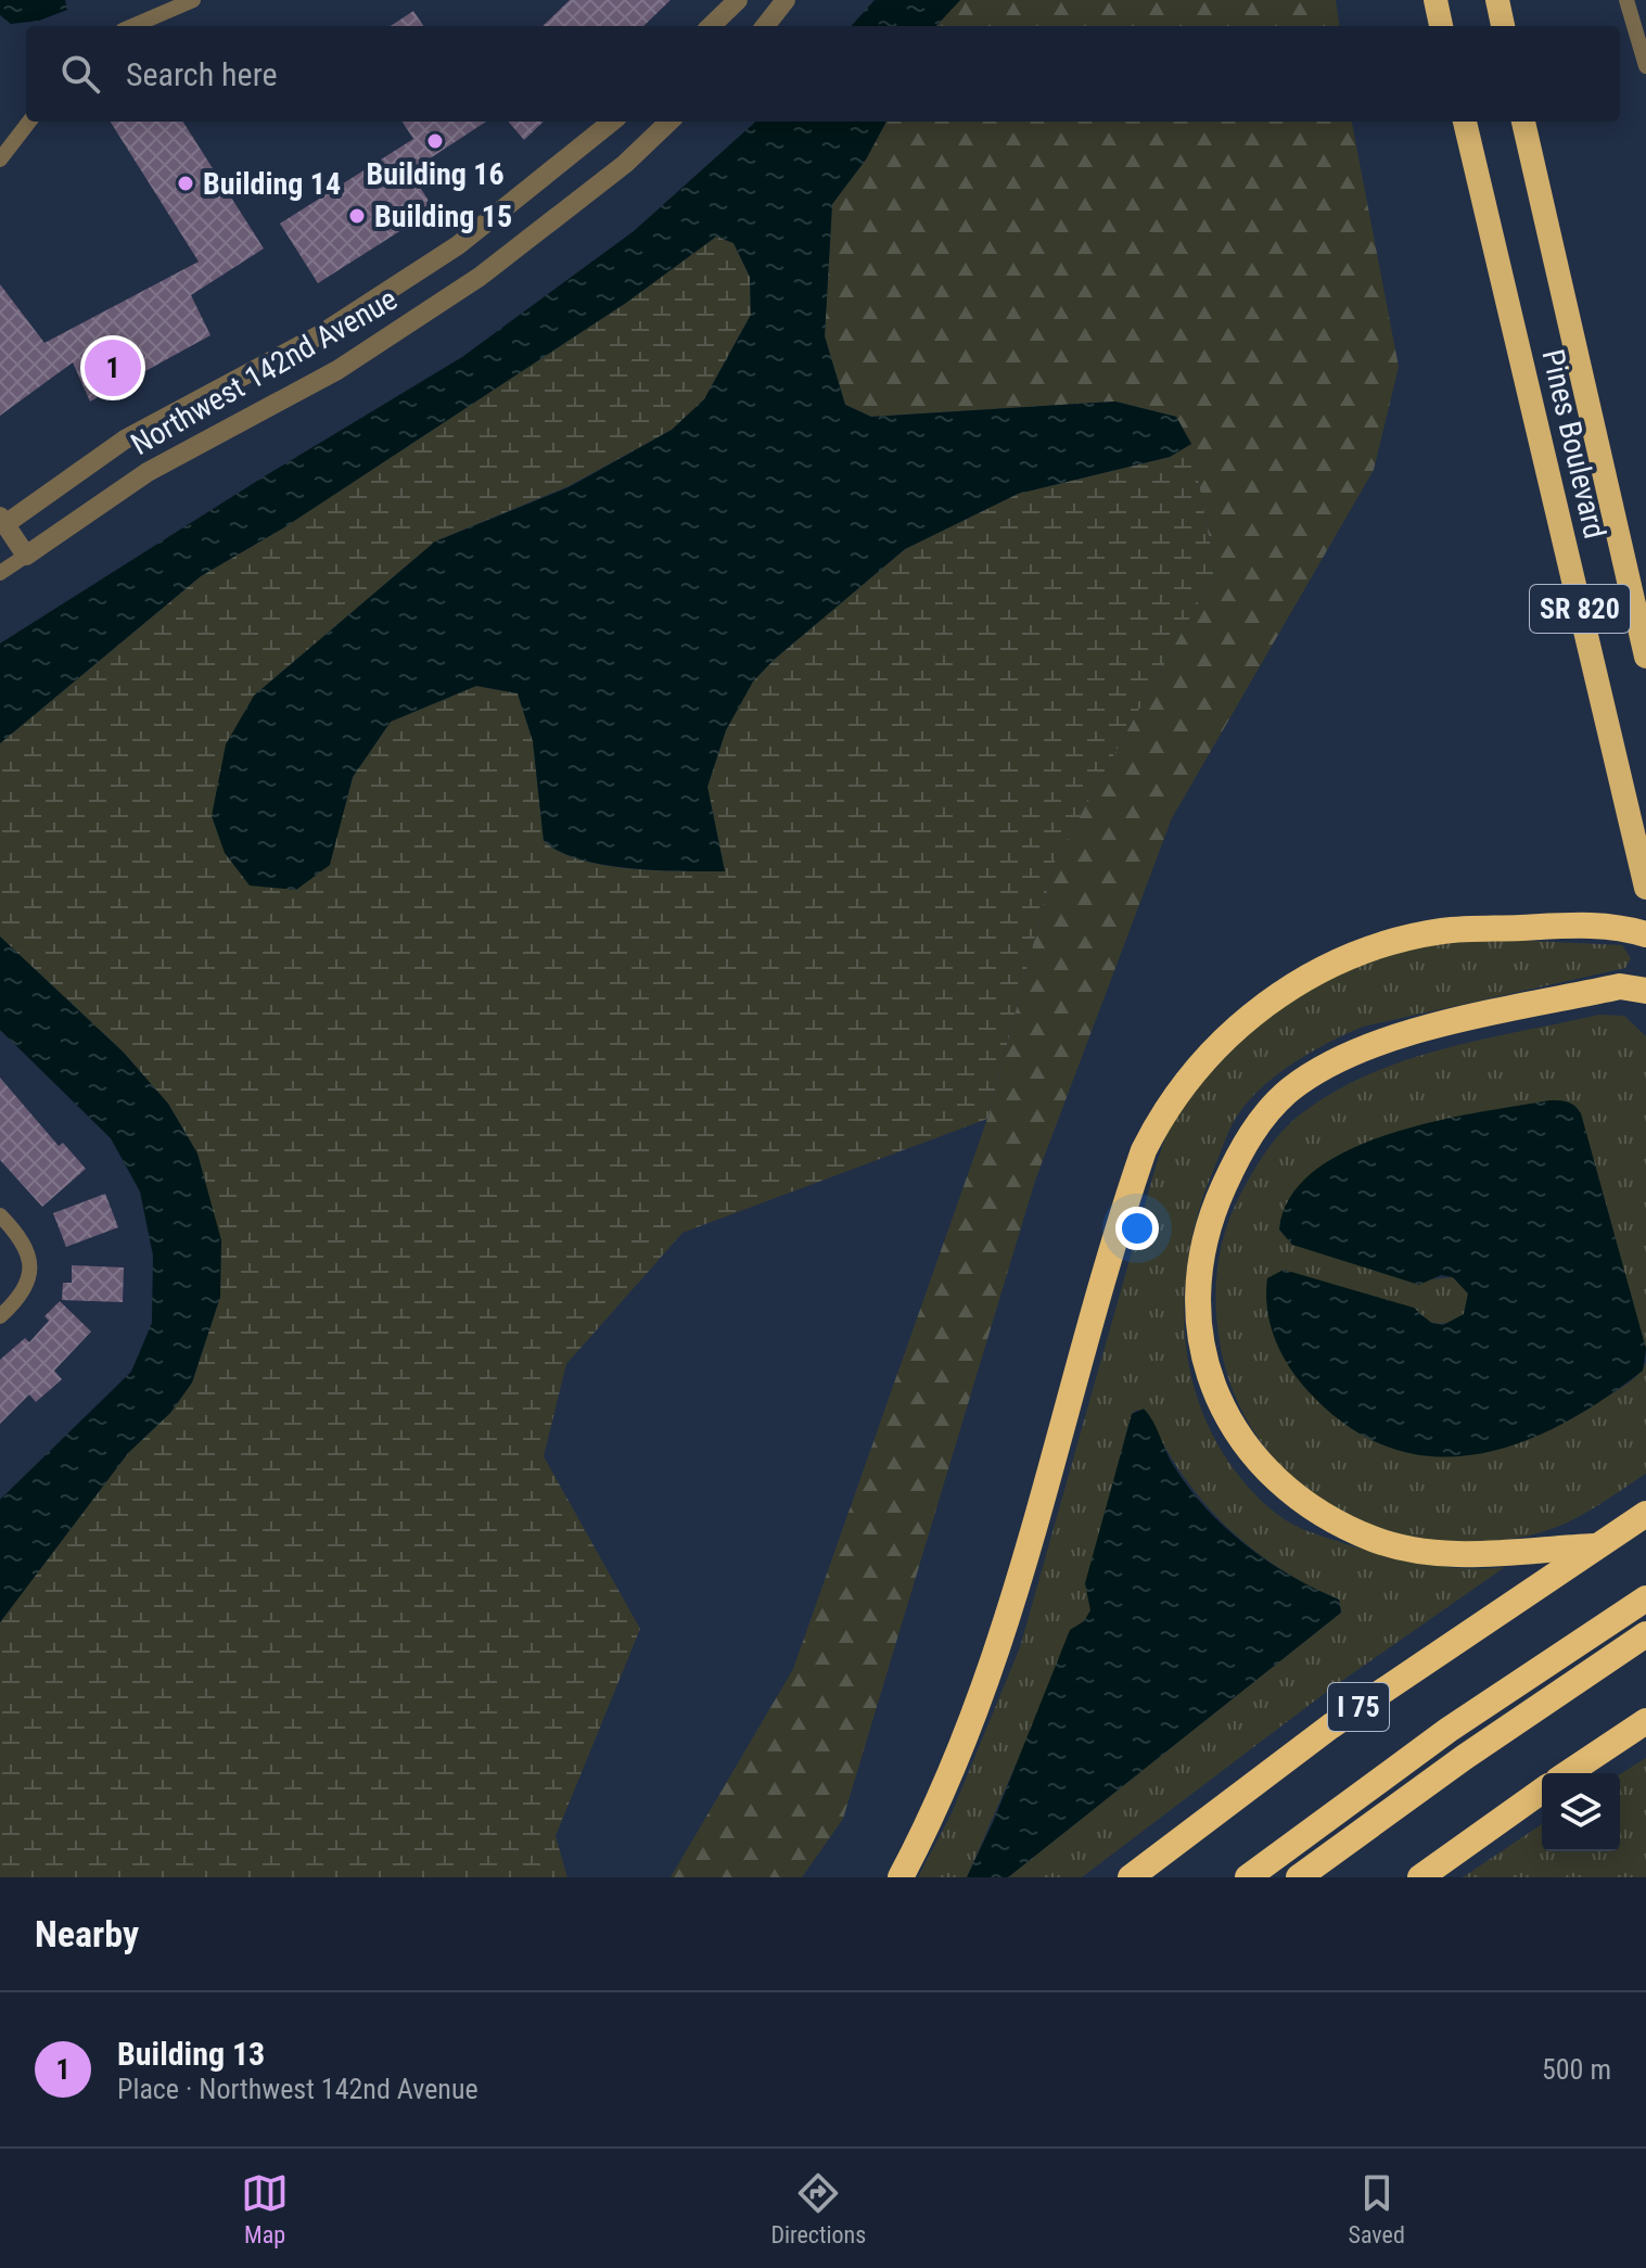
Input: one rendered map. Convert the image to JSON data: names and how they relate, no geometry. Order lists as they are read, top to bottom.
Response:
{
  "streets": {
    "highway": ["Pines Boulevard", "SR 820", "I 75"],
    "street": ["Northwest 142nd Avenue"]
  },
  "places": ["Building 16", "Building 14", "Building 15"],
  "page": {
    "search": "Search here",
    "pins": "1",
    "heading": "Nearby",
    "list": [
      {
        "mark": "1",
        "name": "Building 13",
        "note": "Place · Northwest 142nd Avenue",
        "value": "500 m"
      }
    ],
    "nav": ["Map", "Directions", "Saved"]
  }
}
